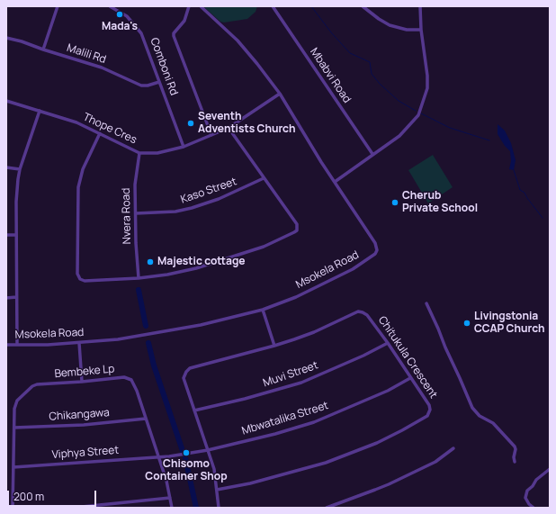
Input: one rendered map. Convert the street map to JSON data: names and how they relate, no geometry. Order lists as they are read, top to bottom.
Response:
{
  "streets": {
    "street": [
      "Malili Rd",
      "Comboni Rd",
      "Mbabvi Road",
      "Thope Cres",
      "Kaso Street",
      "Nvera Road",
      "Msokela Road",
      "Chitukula Crescent",
      "Bembeke Lp",
      "Muvi Street",
      "Chikangawa",
      "Mbwatalika Street",
      "Viphya Street"
    ]
  },
  "crossings": [
    ["Malili Rd", "Comboni Rd"],
    ["Comboni Rd", "Thope Cres"],
    ["Thope Cres", "Nvera Road"],
    ["Thope Cres", "Msokela Road"],
    ["Kaso Street", "Nvera Road"],
    ["Chitukula Crescent", "Muvi Street"],
    ["Chitukula Crescent", "Mbwatalika Street"],
    ["Bembeke Lp", "Chikangawa"],
    ["Bembeke Lp", "Mbwatalika Street"],
    ["Bembeke Lp", "Viphya Street"],
    ["Mbwatalika Street", "Viphya Street"]
  ],
  "places": [
    "Mada's",
    "Seventh Adventists Church",
    "Cherub Private School",
    "Majestic cottage",
    "Livingstonia CCAP Church",
    "Chisomo Container Shop"
  ],
  "scale_bar": "200 m"
}
